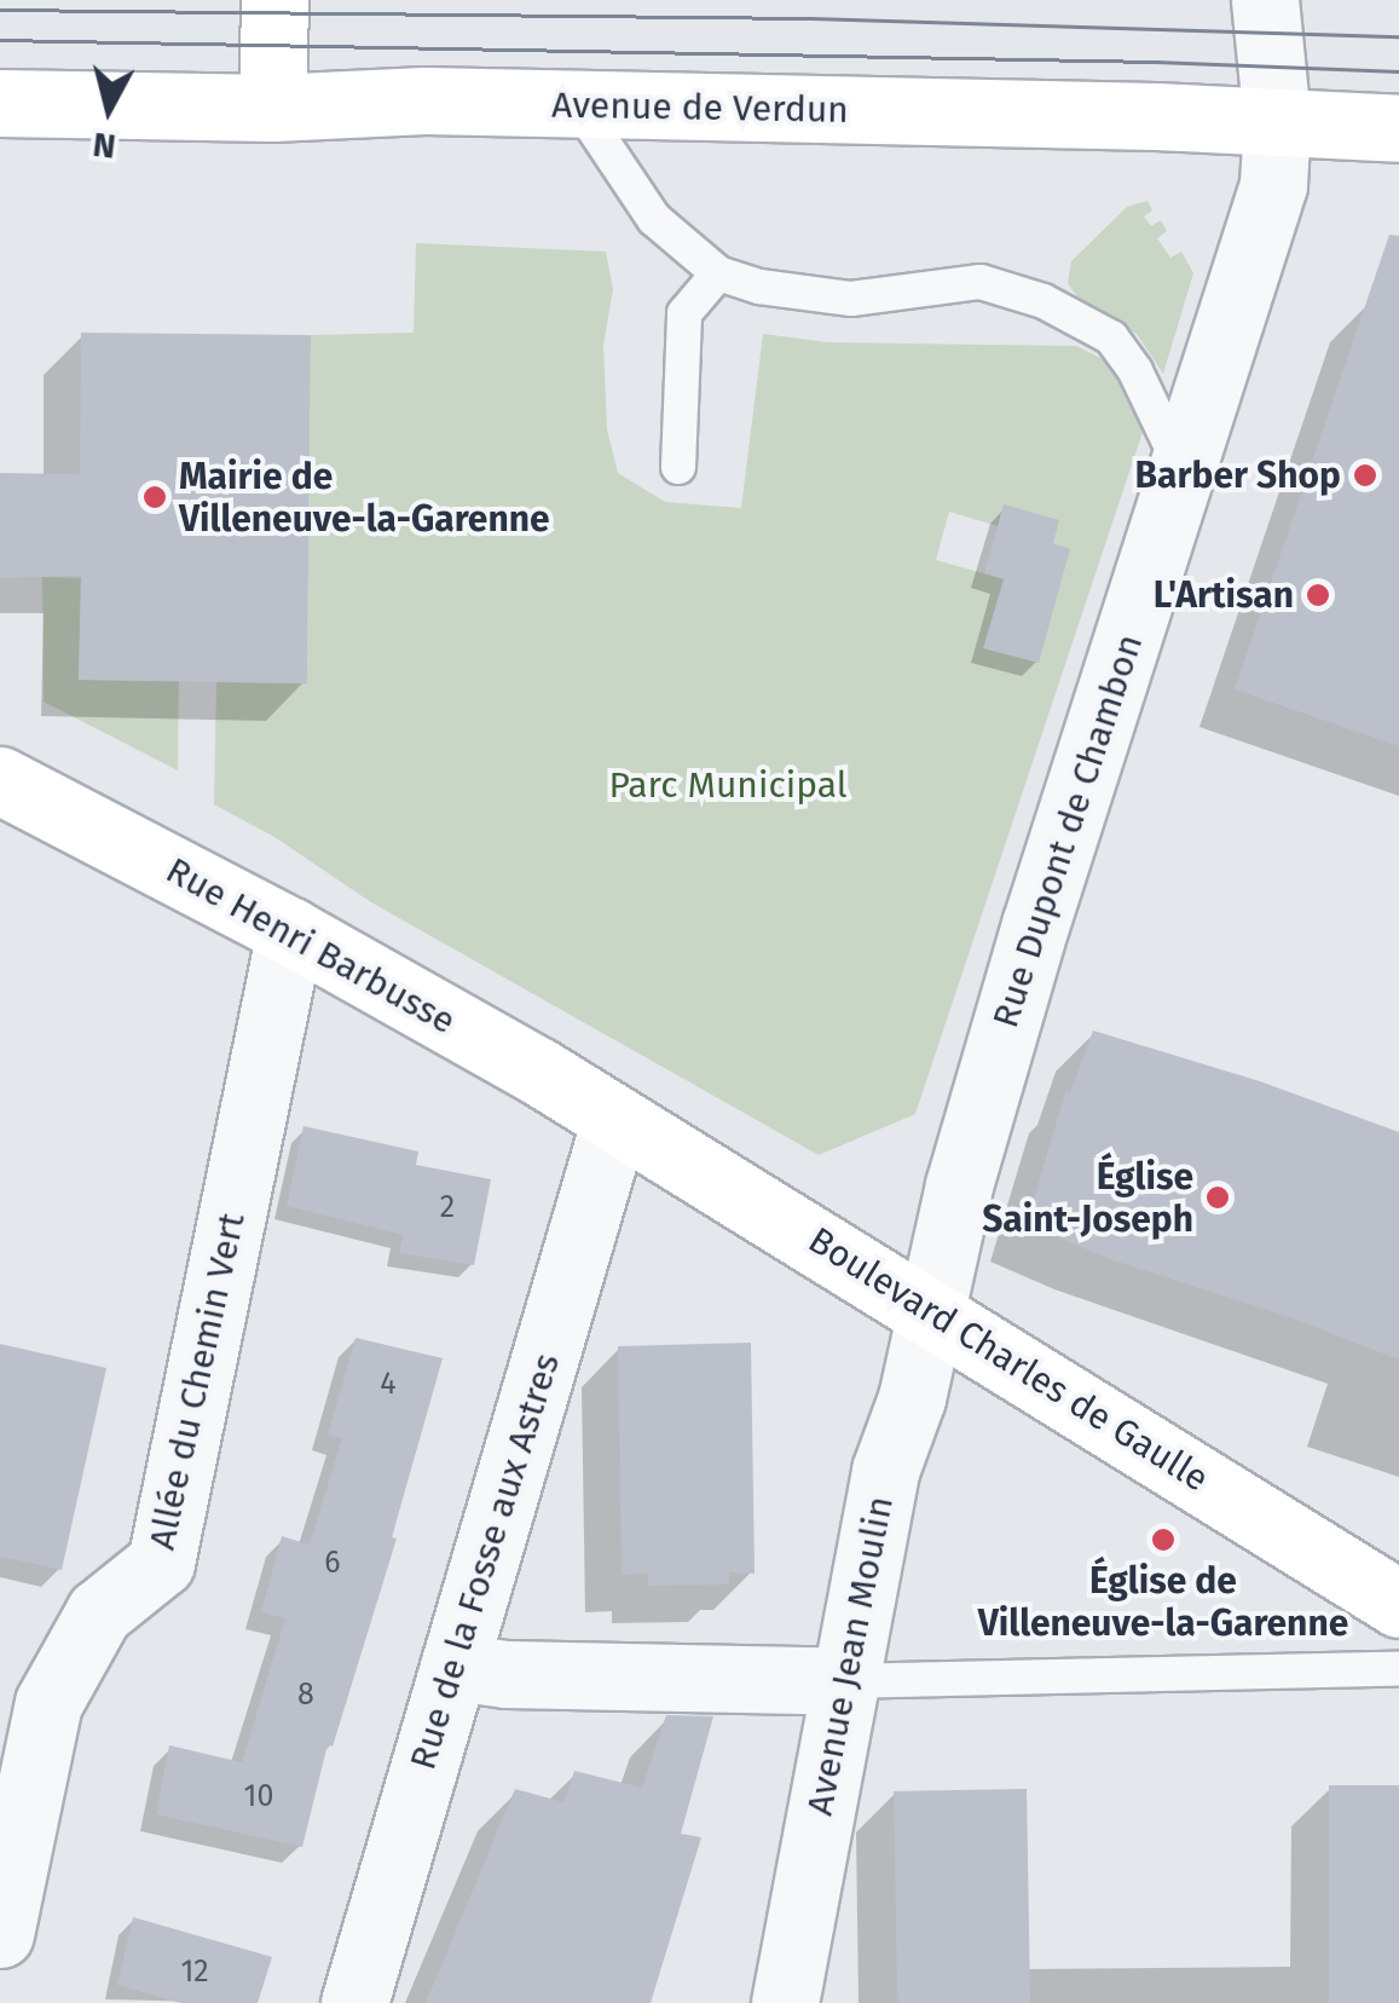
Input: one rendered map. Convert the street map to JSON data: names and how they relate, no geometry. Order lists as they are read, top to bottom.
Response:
{
  "streets": {
    "main road": ["Avenue de Verdun", "Rue Henri Barbusse", "Boulevard Charles de Gaulle"],
    "street": [
      "Rue Dupont de Chambon",
      "Allée du Chemin Vert",
      "Rue de la Fosse aux Astres",
      "Avenue Jean Moulin"
    ]
  },
  "crossings": [
    ["Avenue de Verdun", "Rue Dupont de Chambon"],
    ["Rue Dupont de Chambon", "Boulevard Charles de Gaulle"],
    ["Rue Dupont de Chambon", "Avenue Jean Moulin"],
    ["Rue Henri Barbusse", "Boulevard Charles de Gaulle"],
    ["Rue Henri Barbusse", "Allée du Chemin Vert"],
    ["Rue Henri Barbusse", "Rue de la Fosse aux Astres"],
    ["Boulevard Charles de Gaulle", "Rue de la Fosse aux Astres"],
    ["Boulevard Charles de Gaulle", "Avenue Jean Moulin"]
  ],
  "parks": ["Parc Municipal"],
  "places": [
    "Barber Shop",
    "Mairie de Villeneuve-la-Garenne",
    "L'Artisan",
    "Église Saint-Joseph",
    "Église de Villeneuve-la-Garenne"
  ],
  "house_numbers": [
    "2",
    "4",
    "6",
    "8",
    "10",
    "12"
  ],
  "north": "bottom"
}
